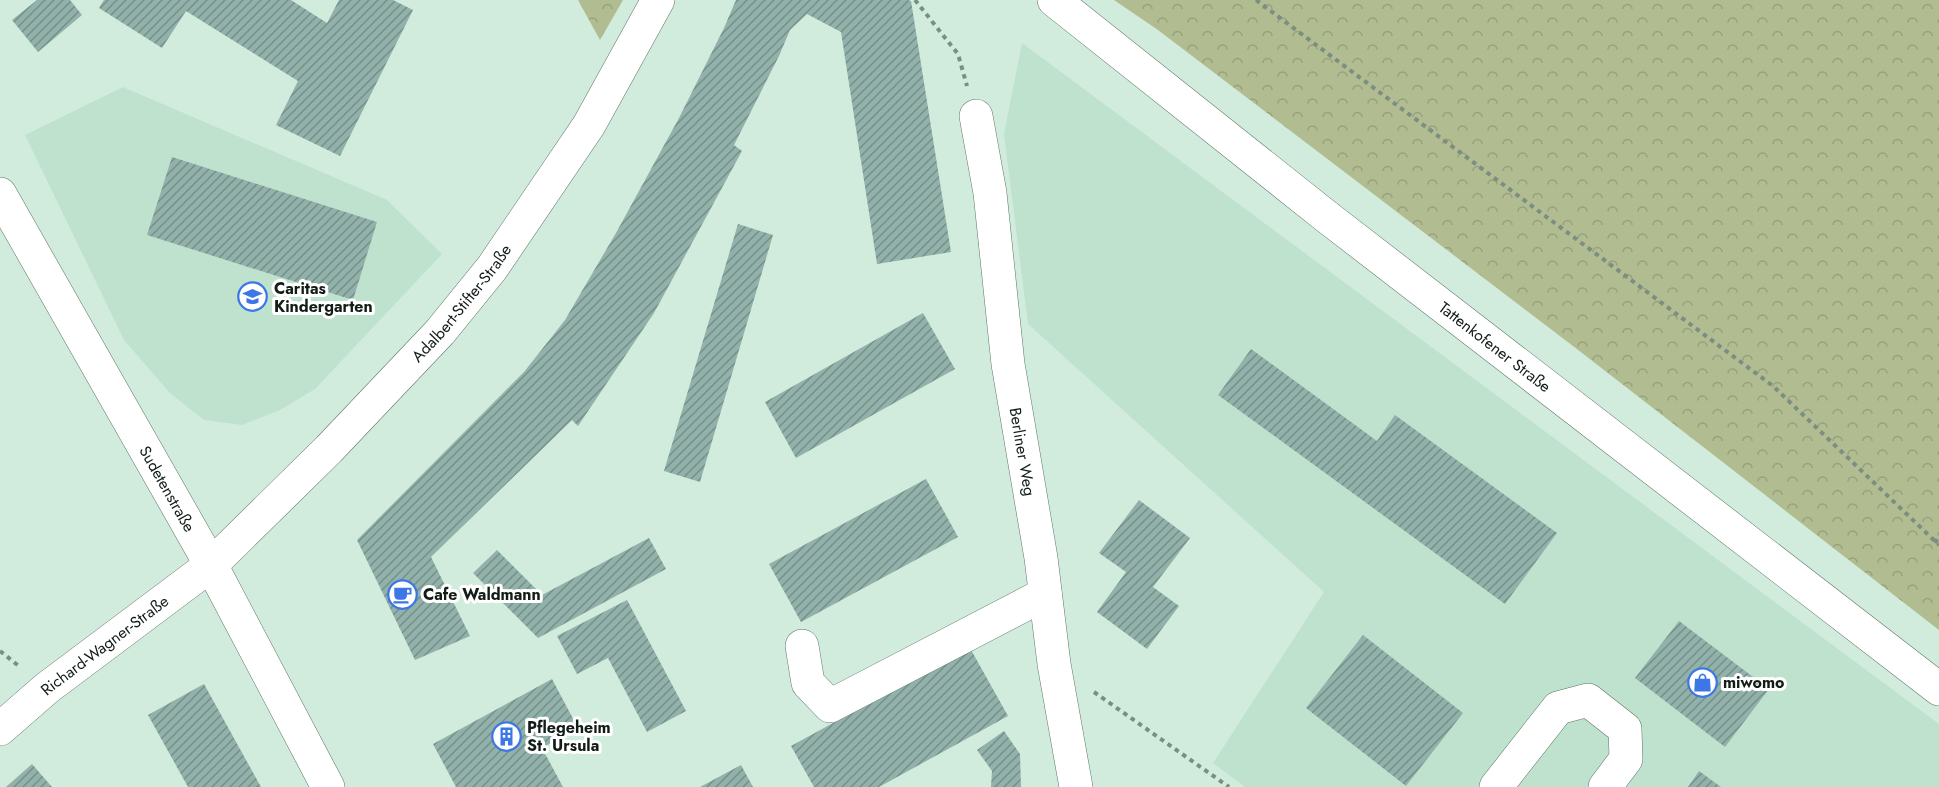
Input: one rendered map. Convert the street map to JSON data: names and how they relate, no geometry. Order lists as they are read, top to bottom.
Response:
{
  "streets": {
    "street": [
      "Adalbert-Stifter-Straße",
      "Tattenkofener Straße",
      "Berliner Weg",
      "Sudetenstraße",
      "Richard-Wagner-Straße"
    ]
  },
  "crossings": [
    ["Adalbert-Stifter-Straße", "Sudetenstraße"],
    ["Adalbert-Stifter-Straße", "Richard-Wagner-Straße"],
    ["Sudetenstraße", "Richard-Wagner-Straße"]
  ],
  "places": {
    "school or university": ["Caritas Kindergarten"],
    "cafe": ["Cafe Waldmann"],
    "shop": ["miwomo"],
    "building": ["Pflegeheim St. Ursula"]
  }
}
